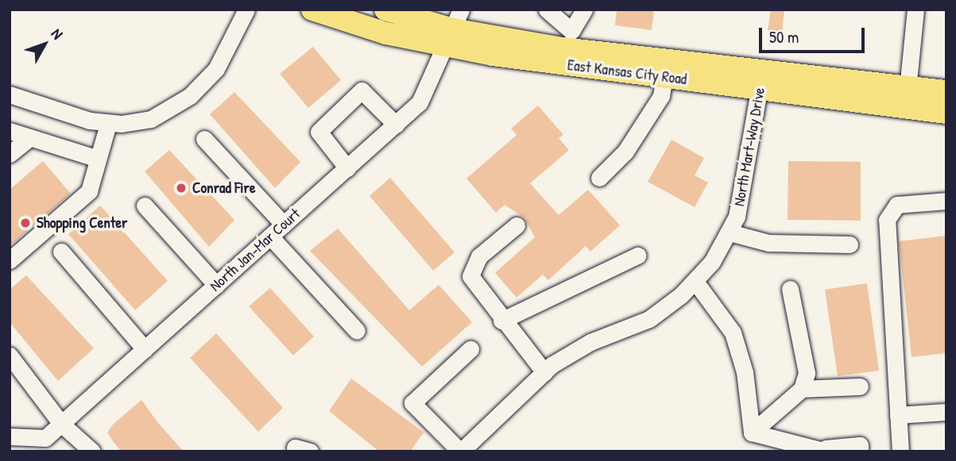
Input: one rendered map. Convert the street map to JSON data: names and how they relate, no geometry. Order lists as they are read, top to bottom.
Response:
{
  "streets": {
    "main road": ["East Kansas City Road"],
    "street": ["North Mart-Way Drive", "North Jan-Mar Court"]
  },
  "crossings": [
    ["East Kansas City Road", "North Mart-Way Drive"],
    ["East Kansas City Road", "North Jan-Mar Court"]
  ],
  "places": ["Conrad Fire", "Shopping Center"],
  "scale_bar": "50 m",
  "north": "top right"
}
